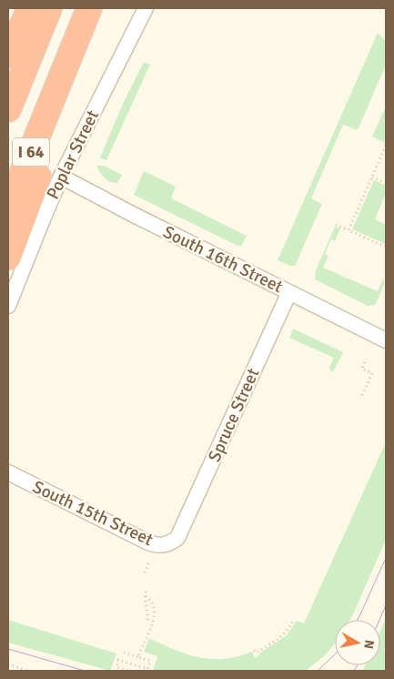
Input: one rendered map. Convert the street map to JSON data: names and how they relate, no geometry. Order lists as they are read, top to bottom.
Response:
{
  "streets": {
    "highway": ["I 64"],
    "street": [
      "Poplar Street",
      "South 16th Street",
      "Spruce Street",
      "South 15th Street"
    ]
  },
  "crossings": [
    ["Poplar Street", "South 16th Street"],
    ["South 16th Street", "Spruce Street"],
    ["Spruce Street", "South 15th Street"]
  ],
  "north": "right"
}
